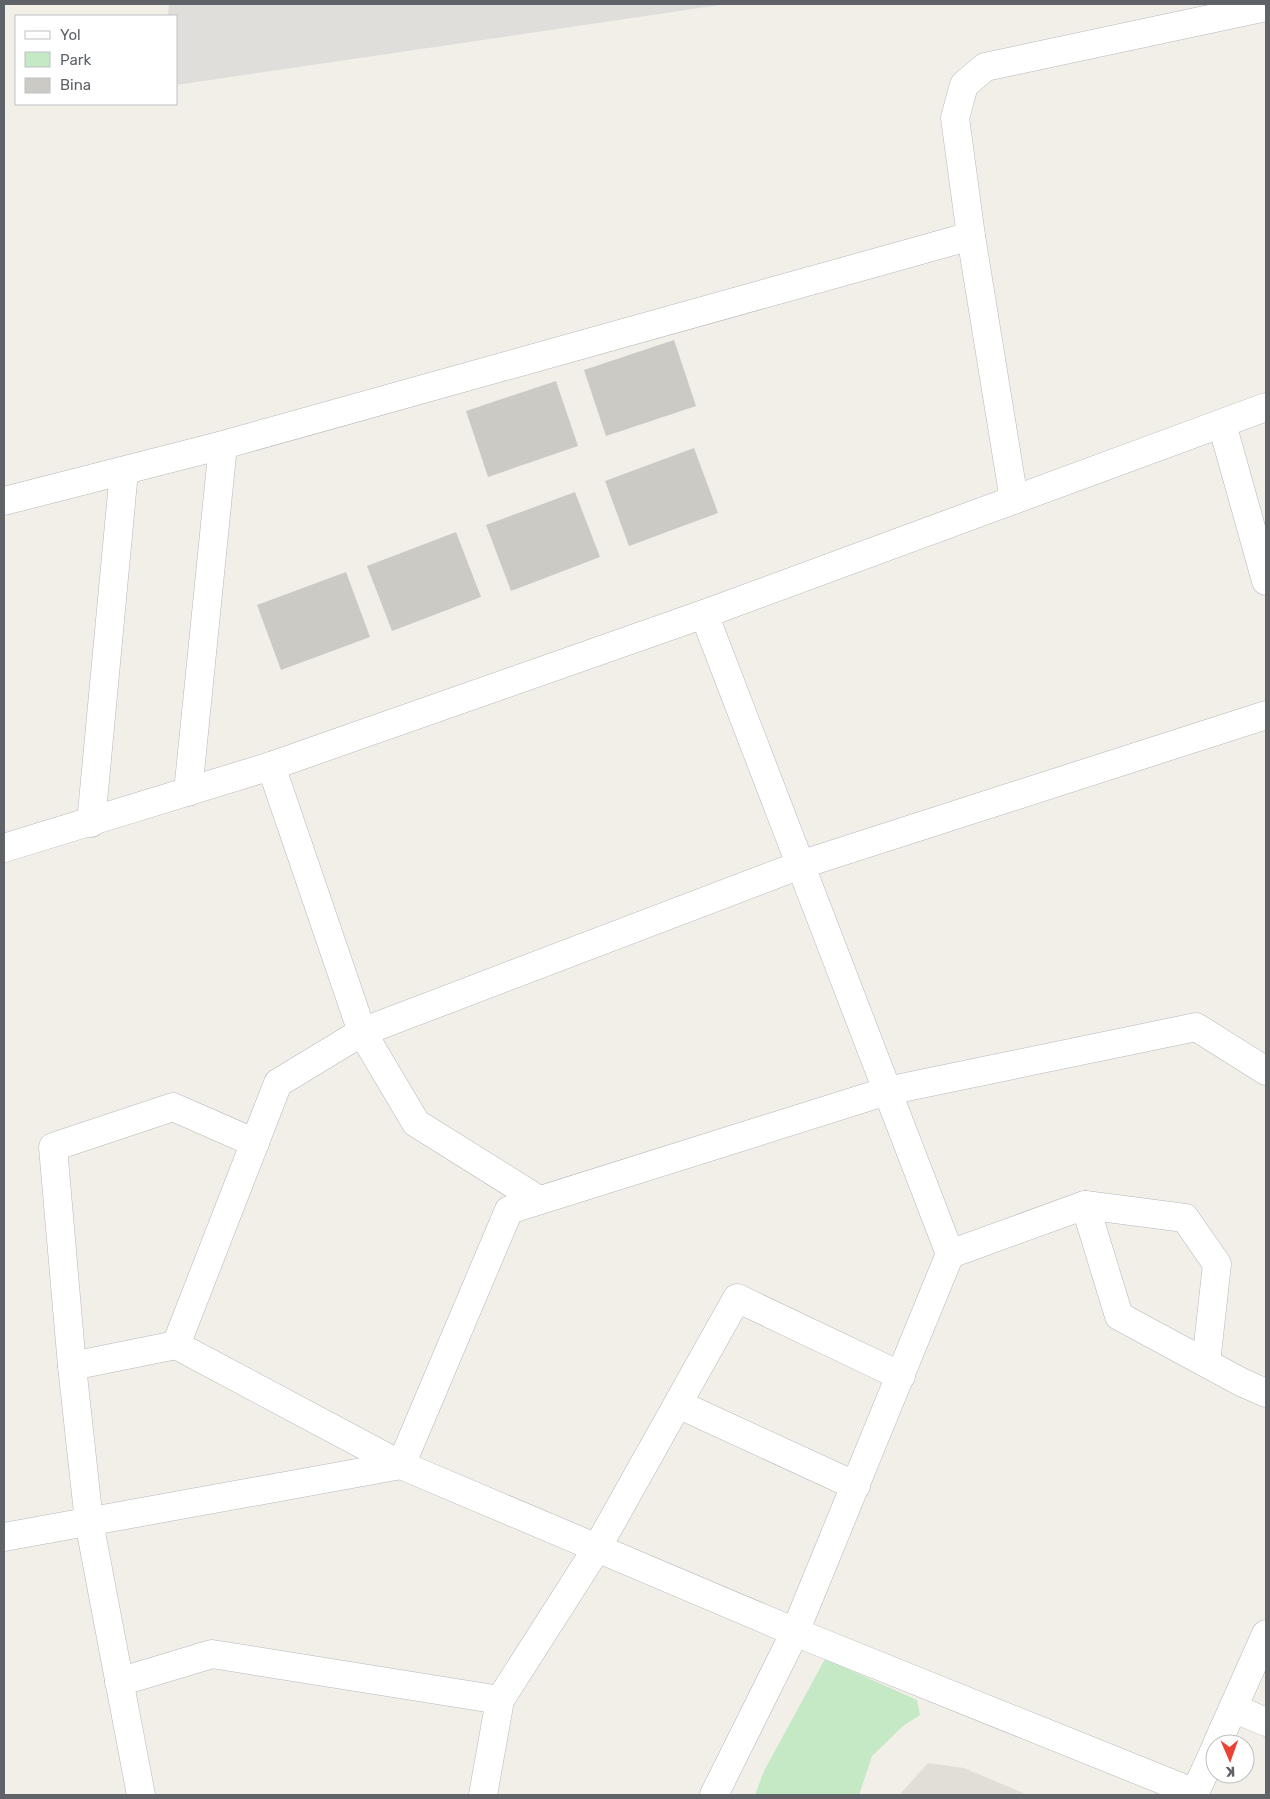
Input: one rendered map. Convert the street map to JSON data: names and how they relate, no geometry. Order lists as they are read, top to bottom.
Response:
{
  "legend": ["Yol", "Park", "Bina"],
  "north": "bottom"
}
